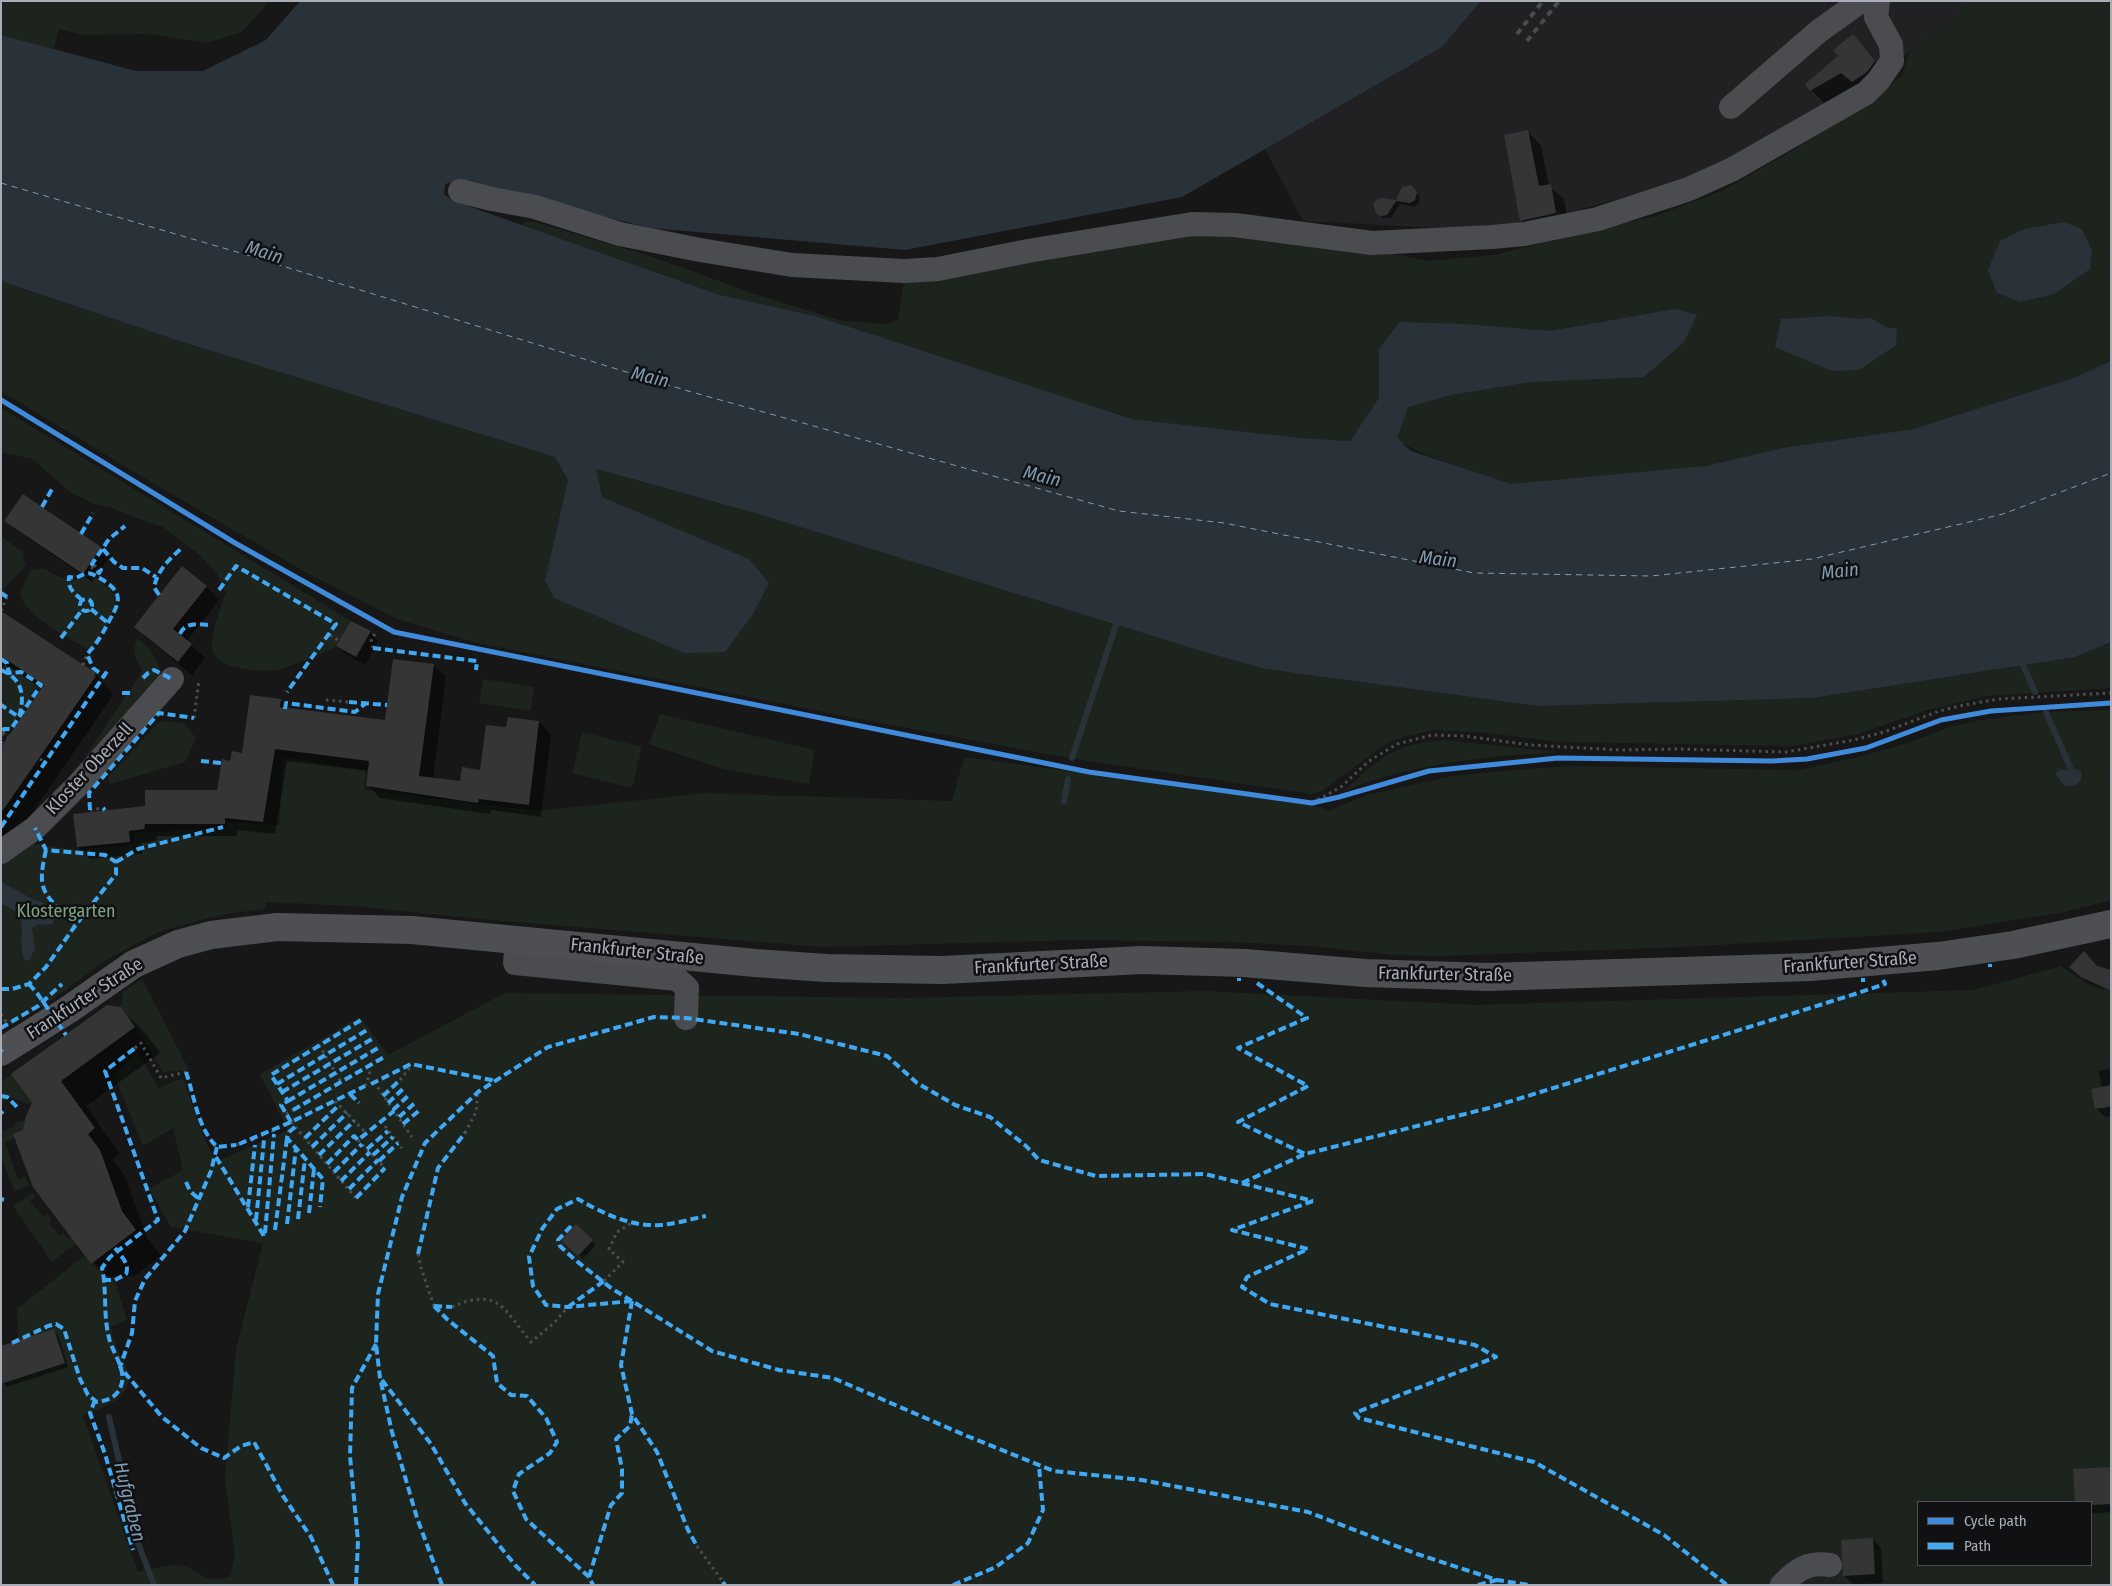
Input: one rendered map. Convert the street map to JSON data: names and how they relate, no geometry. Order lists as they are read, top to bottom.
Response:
{
  "streets": {
    "main road": ["Frankfurter Straße"],
    "lane": ["Kloster Oberzell"]
  },
  "water": ["Main", "Hufgraben"],
  "parks": ["Klostergarten"],
  "legend": ["Cycle path", "Path"]
}
